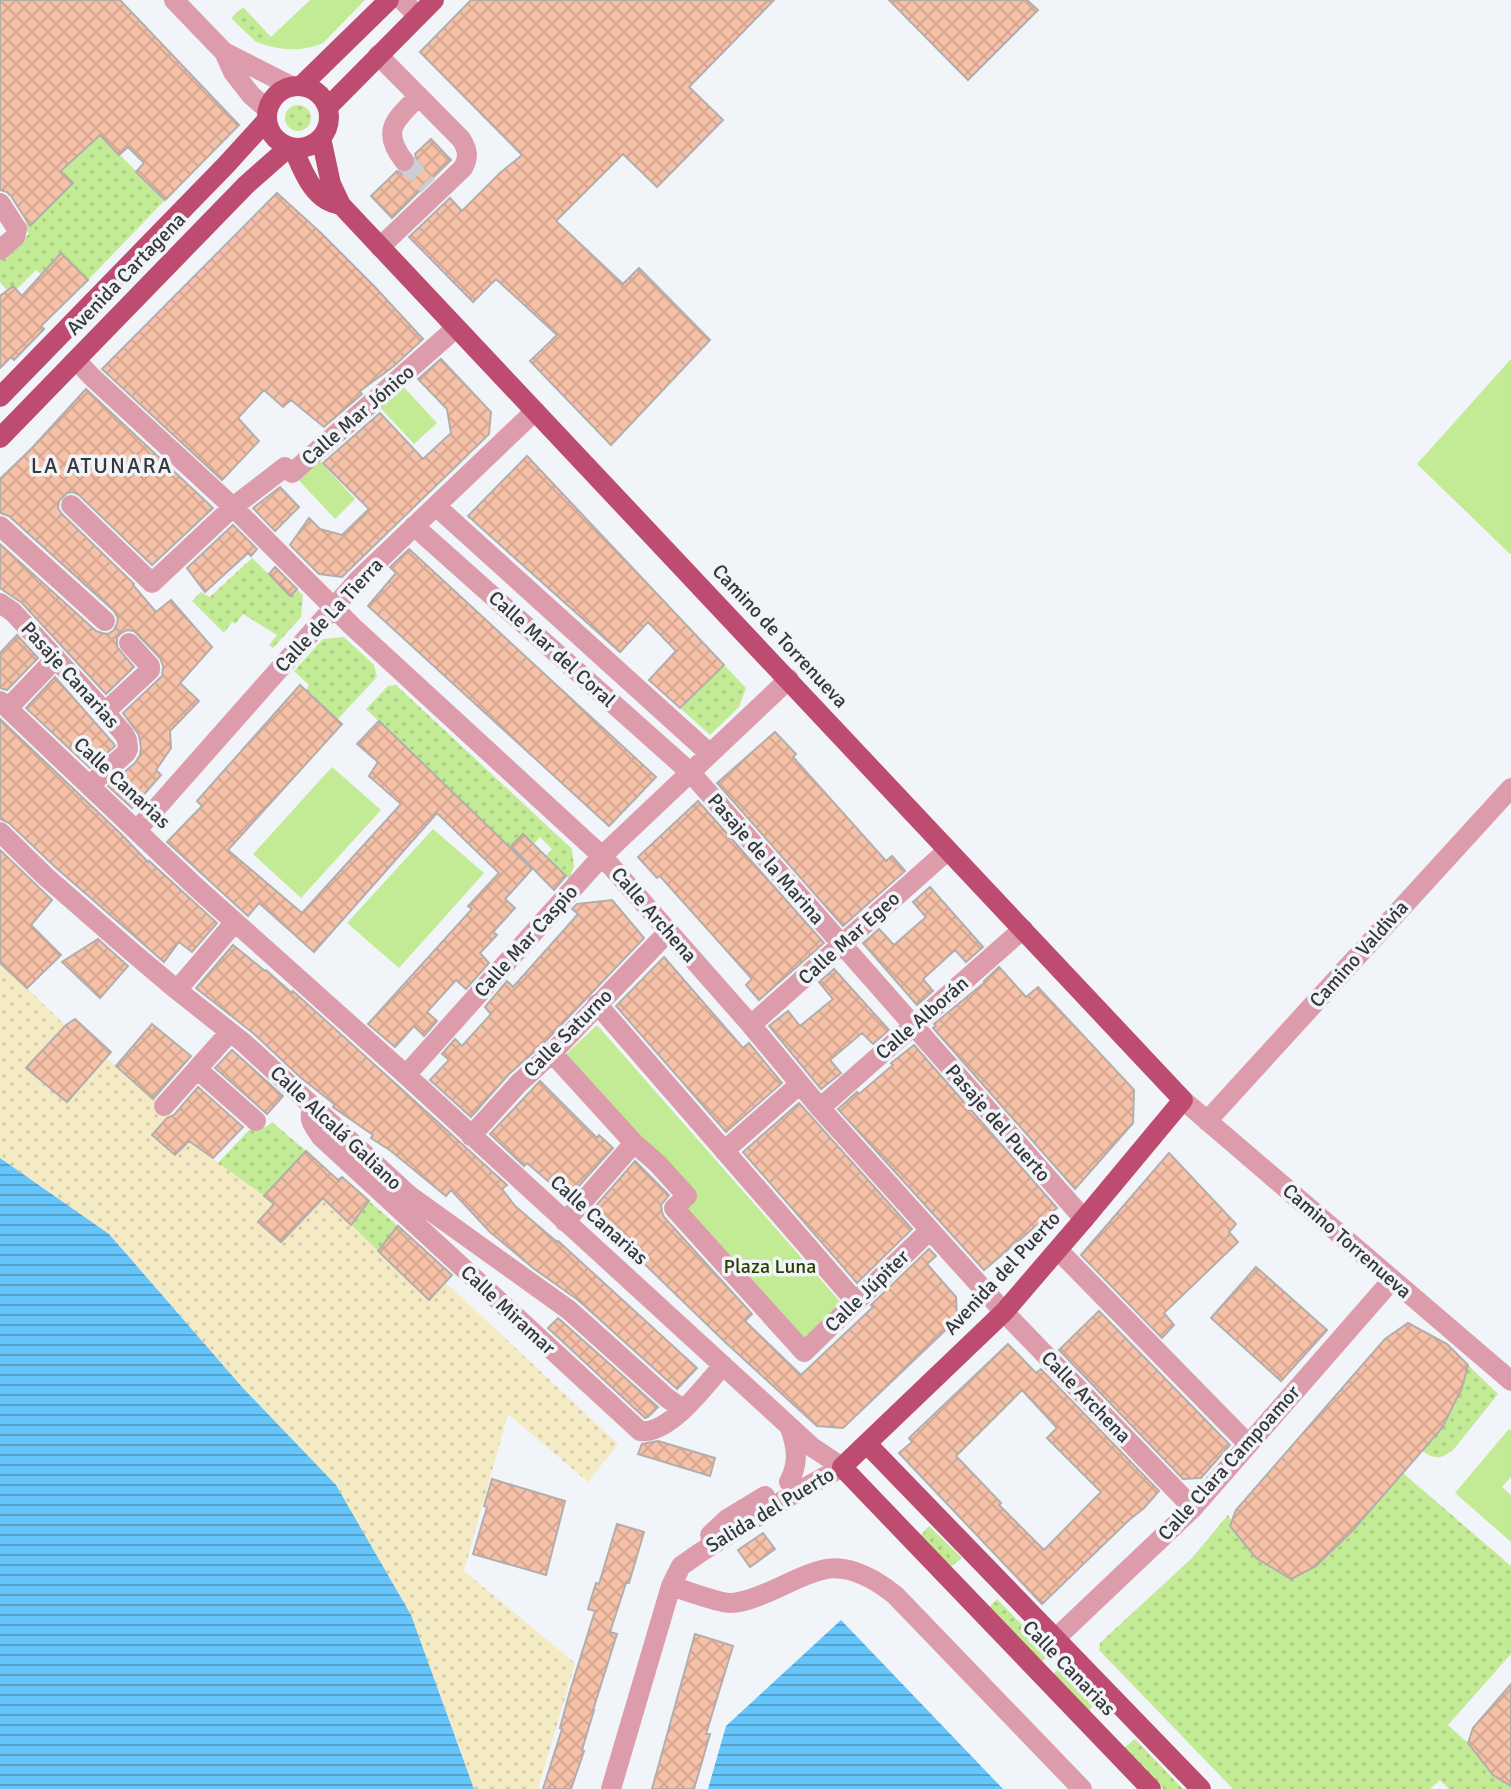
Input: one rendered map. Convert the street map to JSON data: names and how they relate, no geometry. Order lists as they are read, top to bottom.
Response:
{
  "streets": {
    "main road": [
      "Avenida Cartagena",
      "Camino de Torrenueva",
      "Calle Canarias",
      "Avenida del Puerto"
    ],
    "street": [
      "Calle Mar Jónico",
      "Calle de La Tierra",
      "Calle Mar del Coral",
      "Pasaje Canarias",
      "Pasaje de la Marina",
      "Calle Archena",
      "Calle Mar Egeo",
      "Calle Mar Caspio",
      "Camino Valdivia",
      "Calle Alborán",
      "Calle Saturno",
      "Pasaje del Puerto",
      "Calle Alcalá Galiano",
      "Camino Torrenueva",
      "Calle Júpiter",
      "Calle Miramar",
      "Calle Clara Campoamor",
      "Salida del Puerto"
    ]
  },
  "crossings": [
    ["Avenida Cartagena", "Camino de Torrenueva"],
    ["Avenida Cartagena", "Calle Archena"],
    ["Calle Mar Jónico", "Camino de Torrenueva"],
    ["Calle Mar Jónico", "Calle Archena"],
    ["Calle de La Tierra", "Camino de Torrenueva"],
    ["Calle de La Tierra", "Calle Mar del Coral"],
    ["Calle de La Tierra", "Calle Canarias"],
    ["Calle de La Tierra", "Calle Archena"],
    ["Camino de Torrenueva", "Calle Mar Egeo"],
    ["Camino de Torrenueva", "Calle Mar Caspio"],
    ["Camino de Torrenueva", "Calle Alborán"],
    ["Camino de Torrenueva", "Camino Torrenueva"],
    ["Camino de Torrenueva", "Avenida del Puerto"],
    ["Calle Mar del Coral", "Pasaje de la Marina"],
    ["Calle Mar del Coral", "Calle Mar Caspio"],
    ["Pasaje Canarias", "Calle Canarias"],
    ["Calle Canarias", "Calle Mar Caspio"],
    ["Calle Canarias", "Calle Saturno"],
    ["Calle Canarias", "Avenida del Puerto"],
    ["Calle Canarias", "Calle Miramar"],
    ["Calle Canarias", "Calle Clara Campoamor"],
    ["Calle Canarias", "Salida del Puerto"],
    ["Pasaje de la Marina", "Calle Mar Egeo"],
    ["Pasaje de la Marina", "Calle Mar Caspio"],
    ["Pasaje de la Marina", "Calle Alborán"],
    ["Pasaje de la Marina", "Pasaje del Puerto"],
    ["Calle Archena", "Calle Mar Egeo"],
    ["Calle Archena", "Calle Mar Caspio"],
    ["Calle Archena", "Calle Alborán"],
    ["Calle Archena", "Calle Saturno"],
    ["Calle Archena", "Avenida del Puerto"],
    ["Calle Archena", "Calle Júpiter"],
    ["Calle Archena", "Calle Clara Campoamor"],
    ["Camino Valdivia", "Camino Torrenueva"],
    ["Calle Alborán", "Pasaje del Puerto"],
    ["Pasaje del Puerto", "Avenida del Puerto"],
    ["Calle Alcalá Galiano", "Calle Miramar"],
    ["Camino Torrenueva", "Avenida del Puerto"],
    ["Camino Torrenueva", "Calle Clara Campoamor"],
    ["Avenida del Puerto", "Salida del Puerto"]
  ],
  "districts": ["LA ATUNARA"],
  "parks": ["Plaza Luna"]
}
